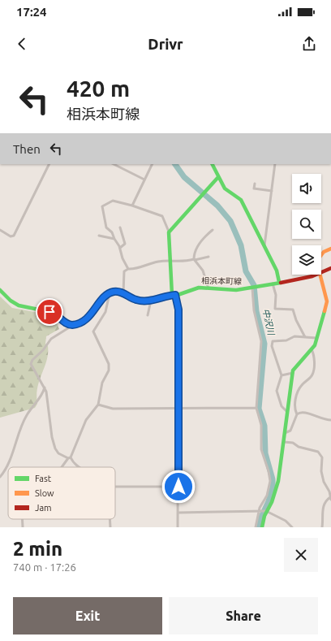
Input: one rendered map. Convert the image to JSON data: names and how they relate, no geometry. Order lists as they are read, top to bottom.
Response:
{
  "streets": {
    "main road": ["相浜本町線"]
  },
  "water": ["中沢川"],
  "legend": ["Fast", "Slow", "Jam"],
  "page": {
    "status": "17:24",
    "header": "Drivr",
    "turn": ["420 m", "相浜本町線"],
    "then": "Then",
    "heading": ["2 min", "740 m · 17:26"],
    "buttons": ["Exit", "Share"]
  }
}
